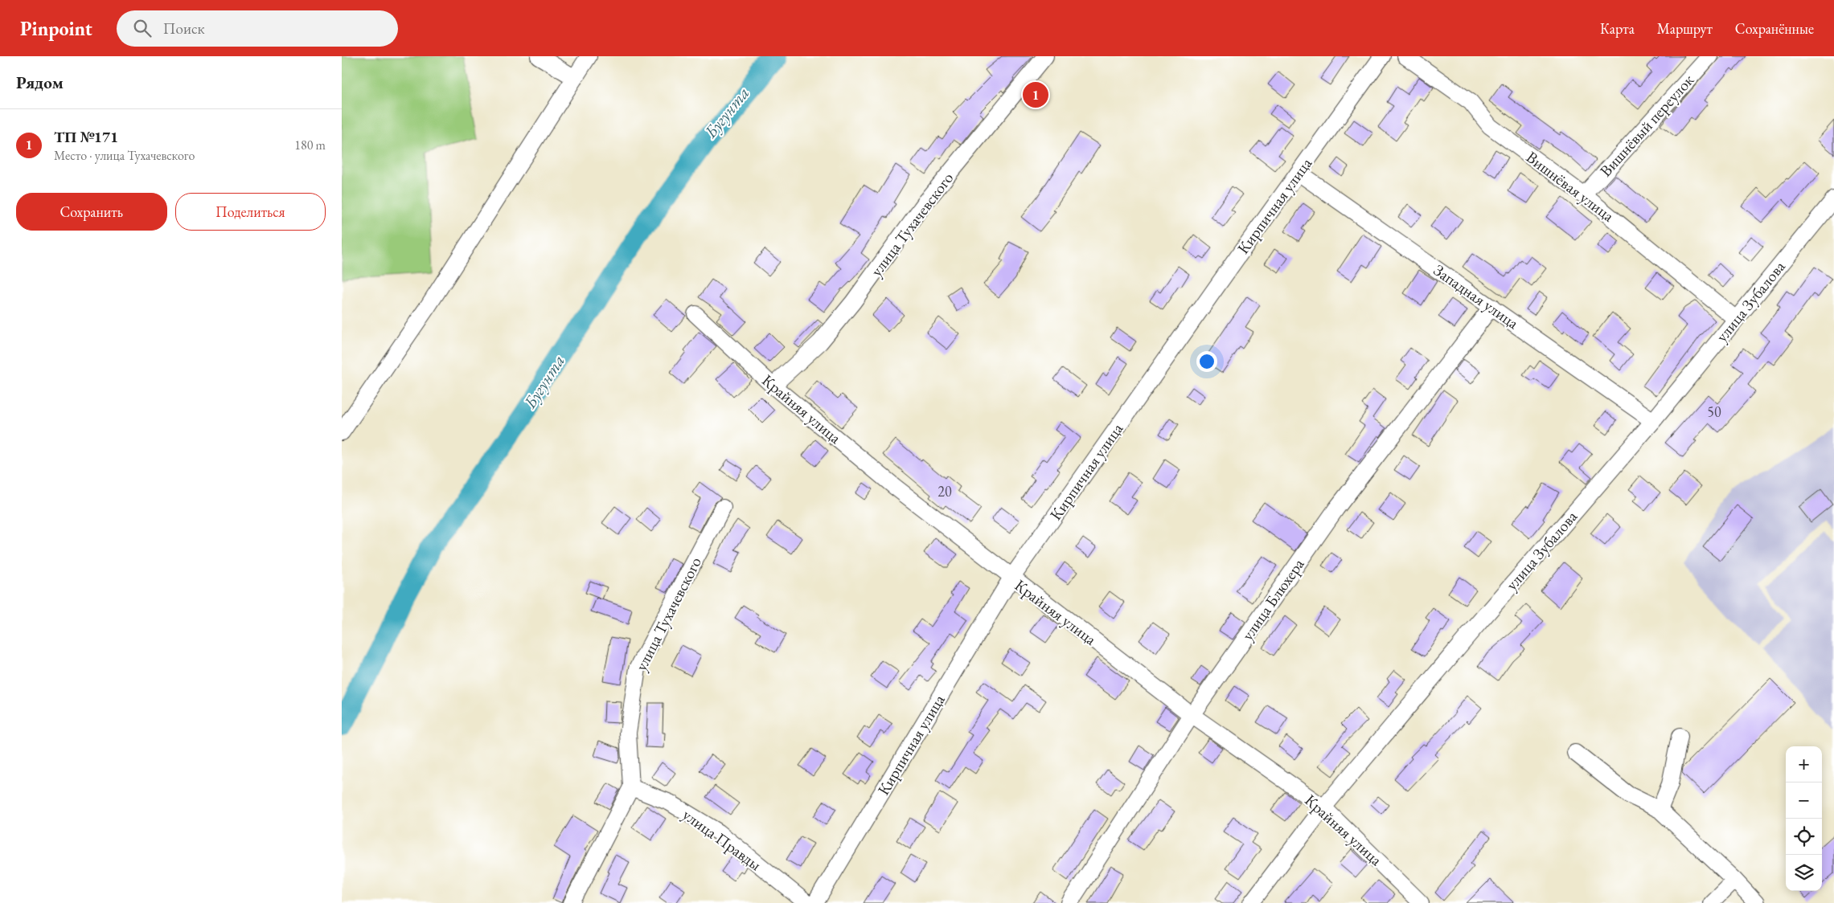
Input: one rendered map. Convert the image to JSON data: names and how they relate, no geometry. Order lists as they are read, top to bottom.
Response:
{
  "streets": {
    "street": [
      "Вишнёвый переулок",
      "Вишнёвая улица",
      "Кирпичная улица",
      "улица Тухачевского",
      "Западная улица",
      "улица Зубалова",
      "Крайняя улица",
      "улица Блюхера",
      "улица Правды"
    ]
  },
  "crossings": [
    ["Вишнёвый переулок", "Вишнёвая улица"],
    ["Вишнёвая улица", "улица Зубалова"],
    ["Кирпичная улица", "Западная улица"],
    ["Кирпичная улица", "Крайняя улица"],
    ["улица Тухачевского", "Крайняя улица"],
    ["улица Тухачевского", "улица Правды"],
    ["Западная улица", "улица Зубалова"],
    ["Западная улица", "улица Блюхера"],
    ["улица Зубалова", "Крайняя улица"],
    ["Крайняя улица", "улица Блюхера"]
  ],
  "water": ["Бугунта"],
  "house_numbers": ["50", "20"],
  "page": {
    "header": "Pinpoint",
    "search": "Поиск",
    "nav": ["Карта", "Маршрут", "Сохранённые"],
    "heading": "Рядом",
    "pins": "1",
    "list": [
      {
        "mark": "1",
        "name": "ТП №171",
        "note": "Место · улица Тухачевского",
        "value": "180 m"
      }
    ],
    "buttons": ["Сохранить", "Поделиться"],
    "map_buttons": ["+", "−"]
  }
}
